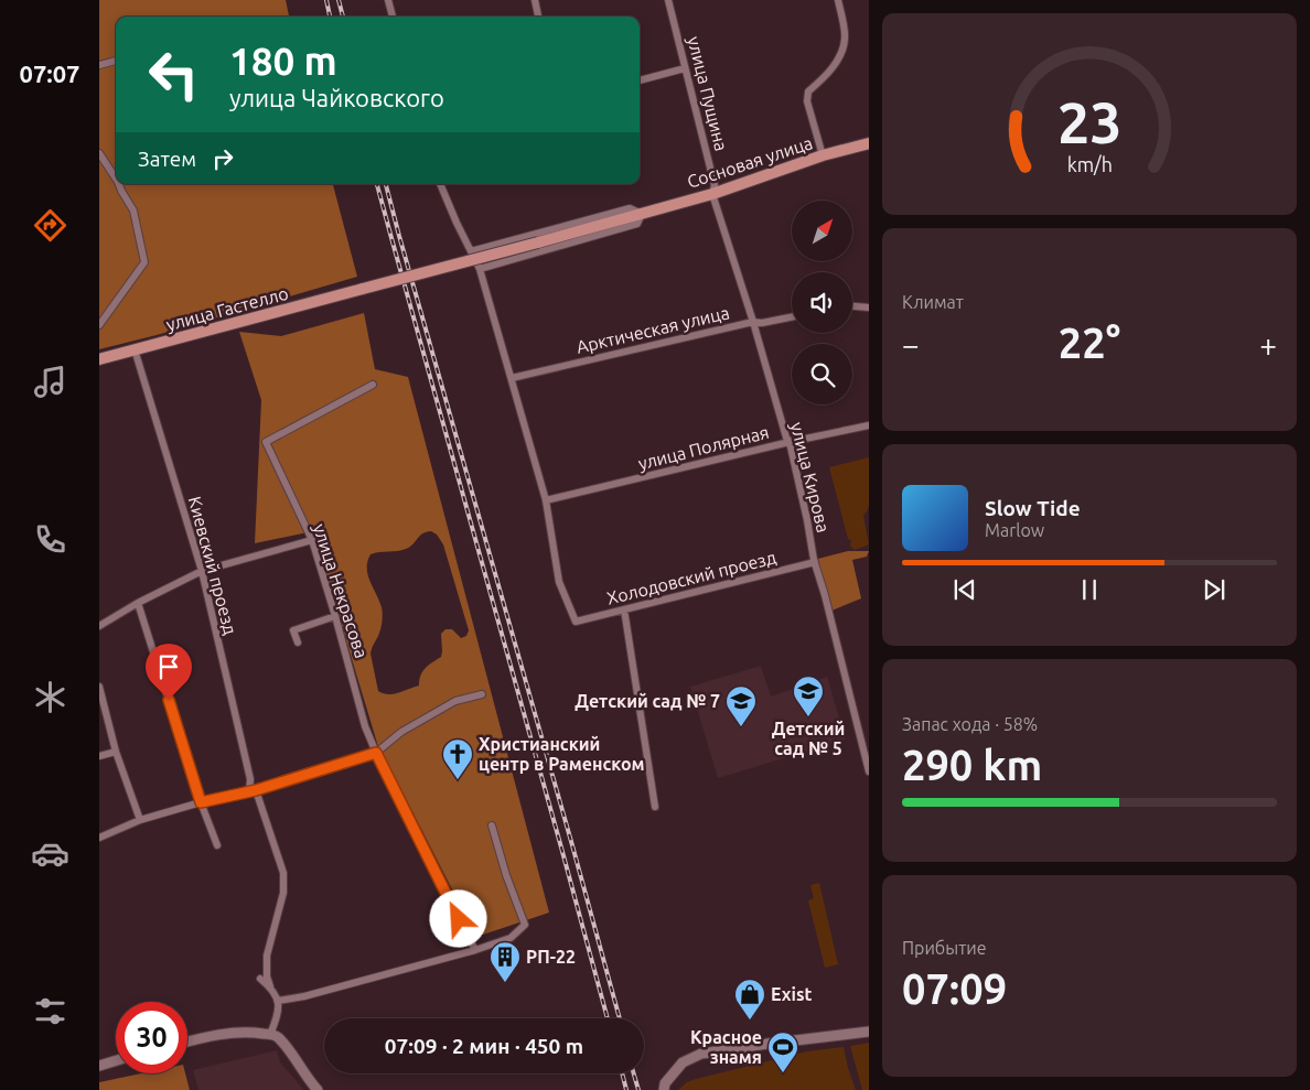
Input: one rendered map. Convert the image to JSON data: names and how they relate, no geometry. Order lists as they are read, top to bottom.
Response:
{
  "streets": {
    "main road": ["Сосновая улица", "улица Гастелло"],
    "street": [
      "улица Пущина",
      "Арктическая улица",
      "улица Полярная",
      "улица Кирова",
      "Киевский проезд",
      "Холодовский проезд",
      "улица Некрасова"
    ]
  },
  "crossings": [
    ["улица Пущина", "Сосновая улица"],
    ["улица Пущина", "улица Кирова"],
    ["Сосновая улица", "улица Гастелло"],
    ["Сосновая улица", "улица Кирова"],
    ["улица Гастелло", "Киевский проезд"],
    ["Арктическая улица", "улица Кирова"],
    ["улица Полярная", "улица Кирова"],
    ["улица Полярная", "Холодовский проезд"],
    ["улица Кирова", "Холодовский проезд"]
  ],
  "places": {
    "school or university": ["Детский сад № 5", "Детский сад № 7"],
    "church": ["Христианский центр в Раменском"],
    "building": ["РП-22"],
    "shop": ["Exist"],
    "sports": ["Красное знамя"]
  },
  "north": "top right",
  "page": {
    "tabs": "07:07",
    "turn": ["180 m", "улица Чайковского"],
    "then": "Затем",
    "tile": [
      "Климат",
      ["Запас хода · 58%", "290 km"],
      ["Прибытие", "07:09"]
    ],
    "heat": ["−", "22°", "+"],
    "song": ["Slow Tide", "Marlow"],
    "limit": "30",
    "trip": "07:09 · 2 мин · 450 m",
    "gauge": ["23", "km/h"]
  }
}
